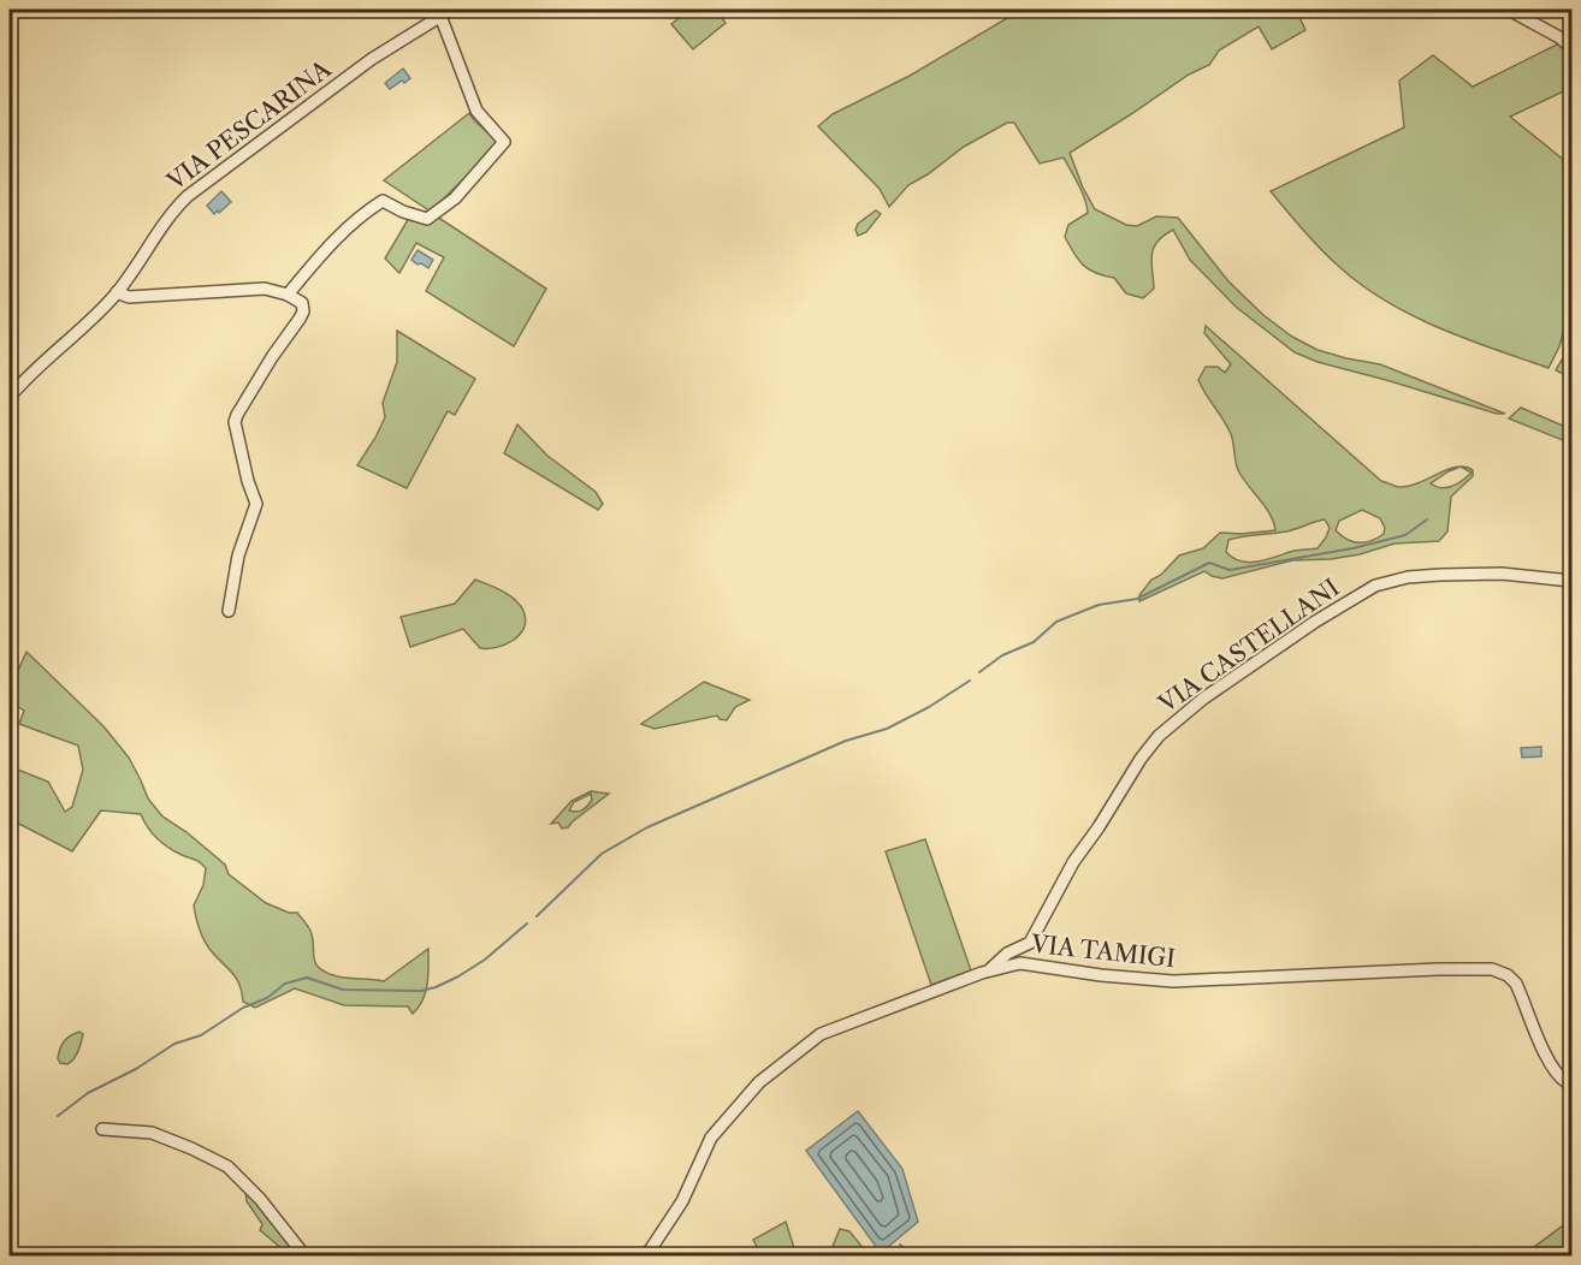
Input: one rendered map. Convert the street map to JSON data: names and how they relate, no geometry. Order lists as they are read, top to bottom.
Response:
{
  "streets": {
    "street": ["VIA PESCARINA", "VIA CASTELLANI", "VIA TAMIGI"]
  },
  "crossings": [
    ["VIA CASTELLANI", "VIA TAMIGI"]
  ]
}
